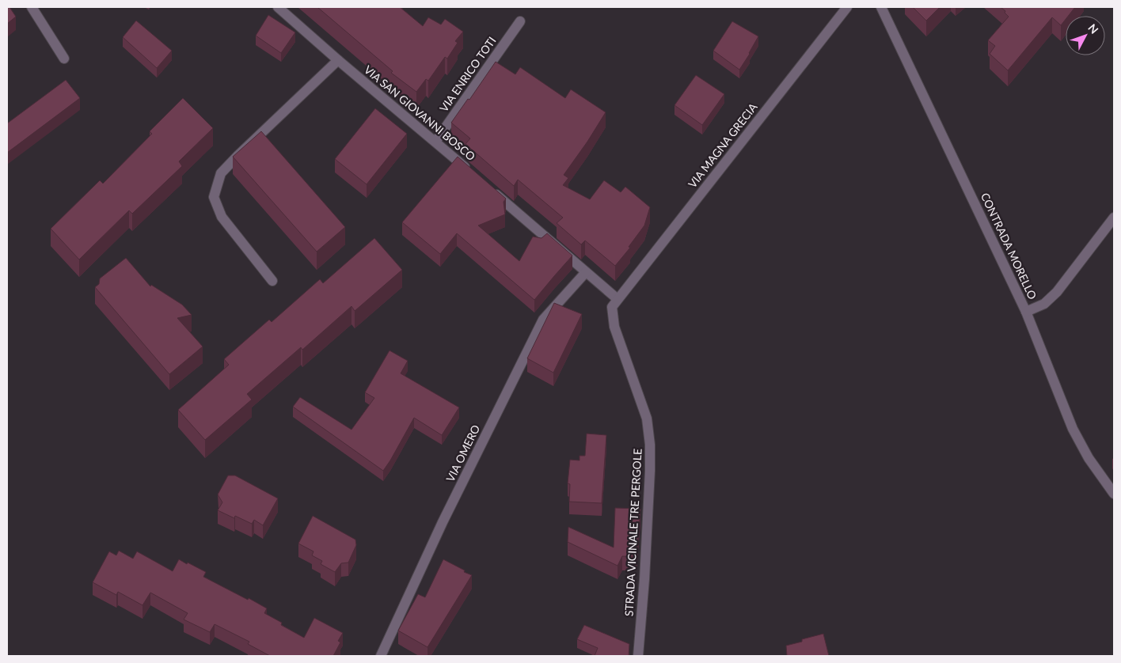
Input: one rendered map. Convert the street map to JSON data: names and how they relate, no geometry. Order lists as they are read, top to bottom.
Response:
{
  "streets": {
    "street": [
      "VIA ENRICO TOTI",
      "VIA SAN GIOVANNI BOSCO",
      "VIA MAGNA GRECIA",
      "CONTRADA MORELLO",
      "VIA OMERO",
      "STRADA VICINALE TRE PERGOLE"
    ]
  },
  "crossings": [
    ["VIA ENRICO TOTI", "VIA SAN GIOVANNI BOSCO"],
    ["VIA MAGNA GRECIA", "STRADA VICINALE TRE PERGOLE"]
  ],
  "north": "top right"
}
